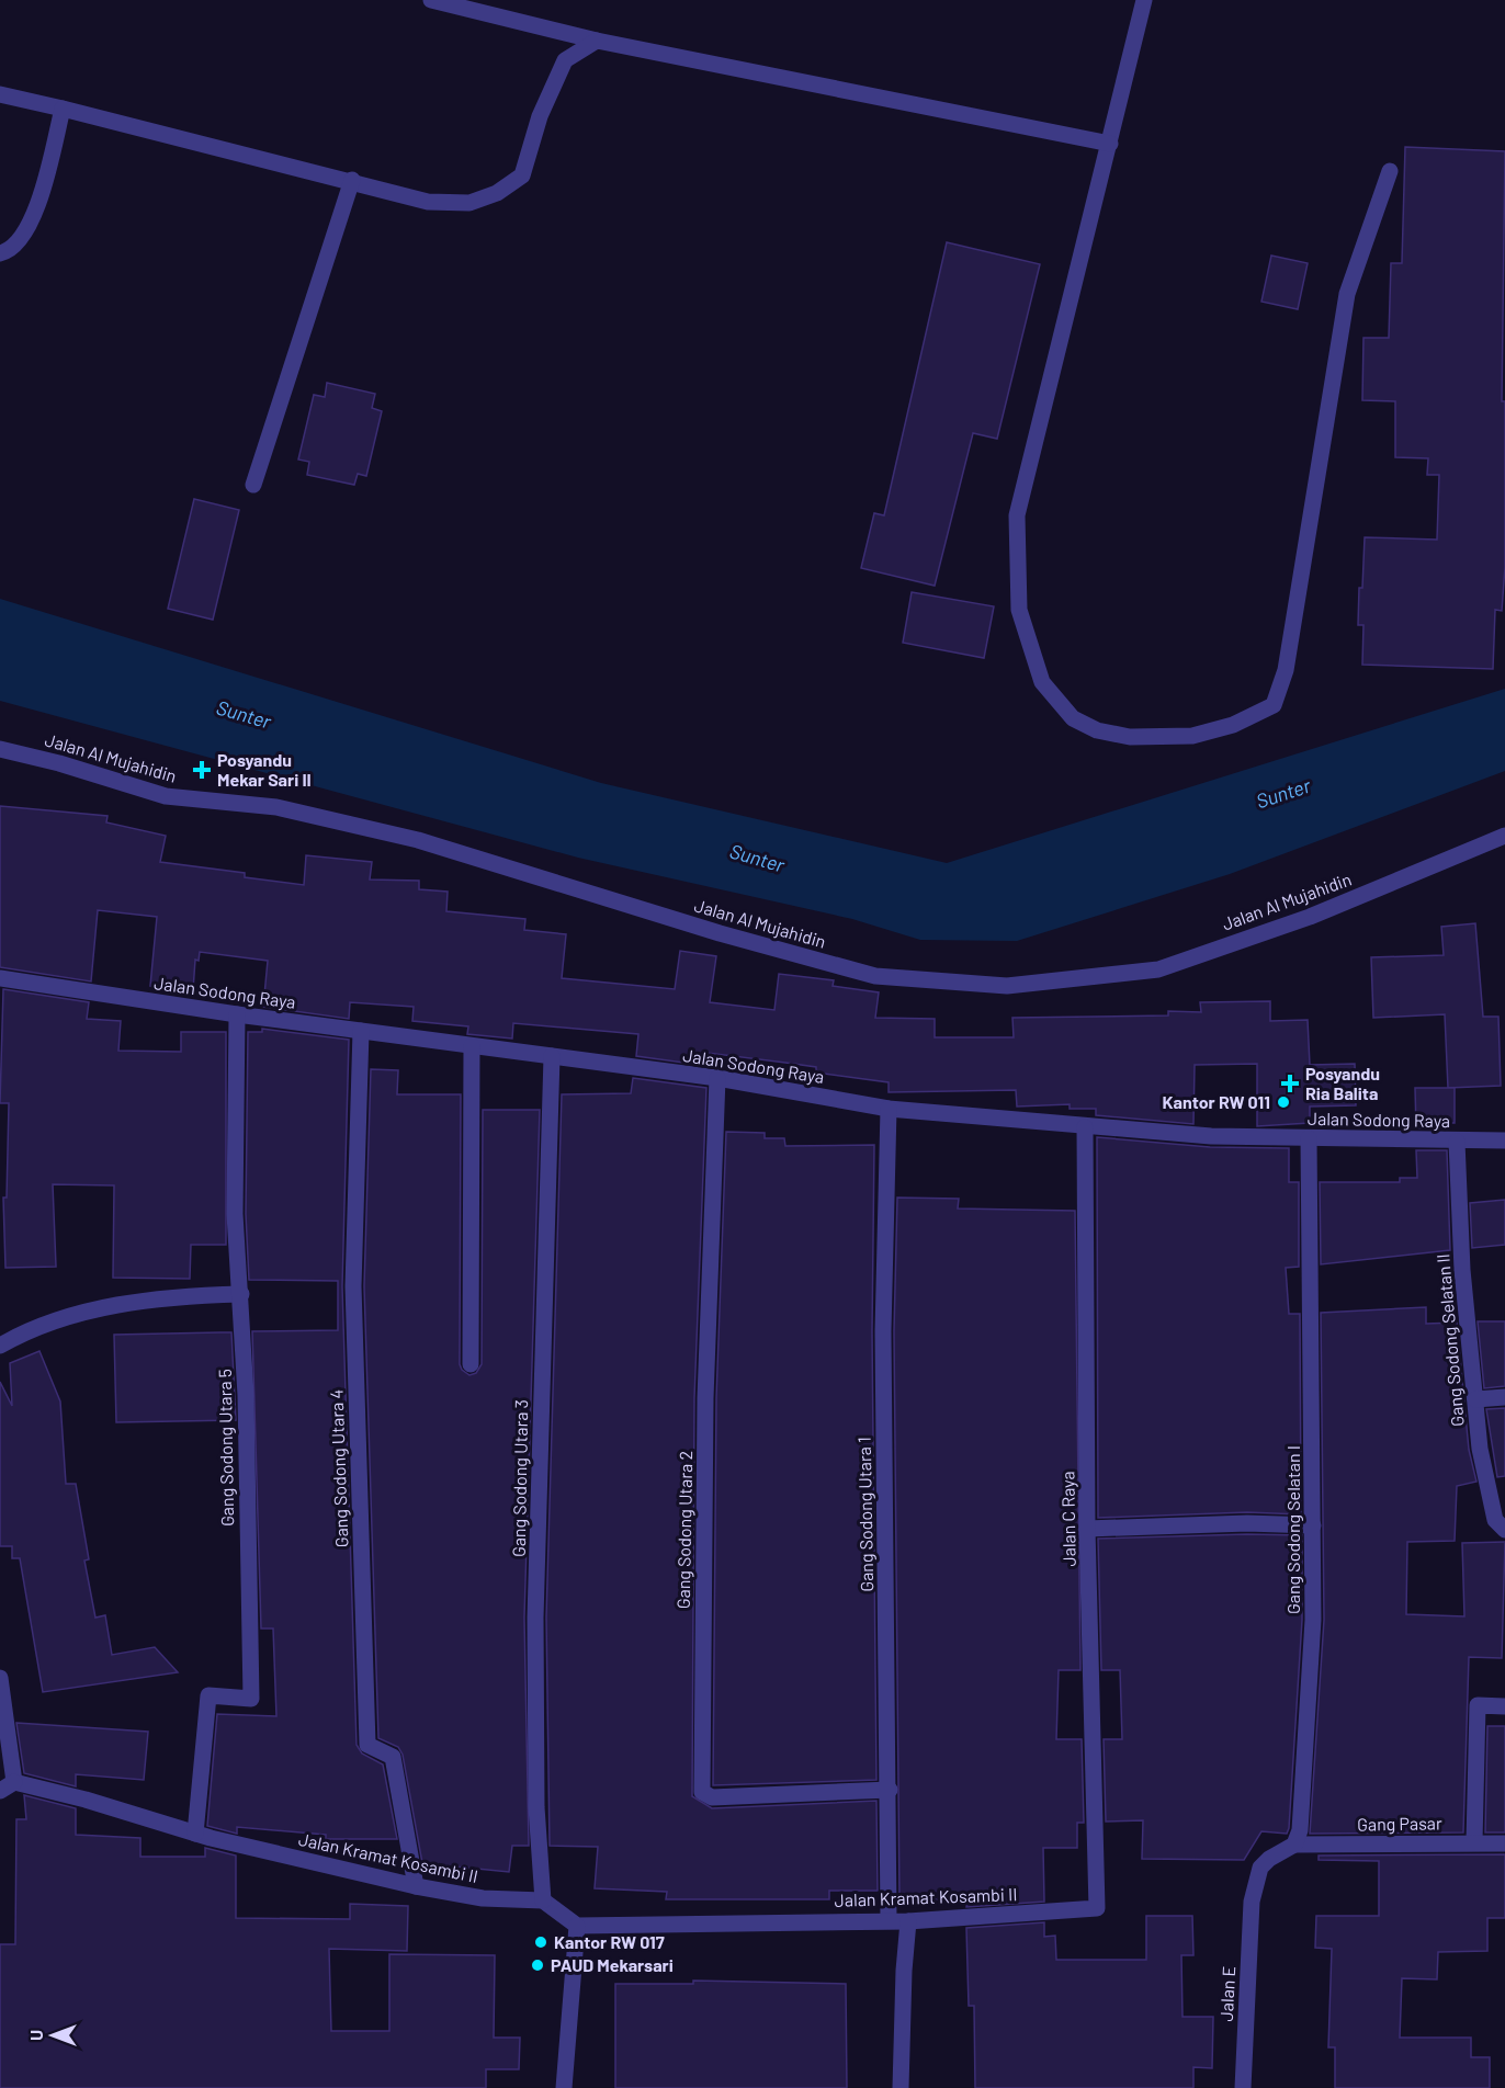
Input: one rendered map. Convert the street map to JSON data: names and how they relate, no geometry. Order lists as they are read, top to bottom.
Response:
{
  "streets": {
    "street": [
      "Jalan Al Mujahidin",
      "Jalan Sodong Raya",
      "Gang Sodong Selatan II",
      "Gang Sodong Utara 5",
      "Gang Sodong Utara 4",
      "Gang Sodong Utara 3",
      "Gang Sodong Utara 1",
      "Jalan C Raya",
      "Gang Sodong Utara 2",
      "Gang Sodong Selatan I",
      "Gang Pasar",
      "Jalan Kramat Kosambi II",
      "Jalan E"
    ]
  },
  "crossings": [
    ["Jalan Sodong Raya", "Gang Sodong Selatan II"],
    ["Jalan Sodong Raya", "Gang Sodong Utara 5"],
    ["Jalan Sodong Raya", "Gang Sodong Utara 4"],
    ["Jalan Sodong Raya", "Gang Sodong Utara 3"],
    ["Jalan Sodong Raya", "Gang Sodong Utara 1"],
    ["Jalan Sodong Raya", "Jalan C Raya"],
    ["Jalan Sodong Raya", "Gang Sodong Utara 2"],
    ["Jalan Sodong Raya", "Gang Sodong Selatan I"],
    ["Gang Sodong Utara 5", "Jalan Kramat Kosambi II"],
    ["Gang Sodong Utara 4", "Jalan Kramat Kosambi II"],
    ["Gang Sodong Utara 3", "Jalan Kramat Kosambi II"],
    ["Gang Sodong Utara 1", "Gang Sodong Utara 2"],
    ["Gang Sodong Utara 1", "Jalan Kramat Kosambi II"],
    ["Jalan C Raya", "Jalan Kramat Kosambi II"],
    ["Gang Sodong Selatan I", "Gang Pasar"],
    ["Gang Sodong Selatan I", "Jalan E"],
    ["Gang Pasar", "Jalan E"]
  ],
  "water": ["Sunter"],
  "places": {
    "health": ["Posyandu Mekar Sari II", "Posyandu Ria Balita"],
    "other": ["Kantor RW 011", "Kantor RW 017", "PAUD Mekarsari"]
  },
  "north": "left"
}
